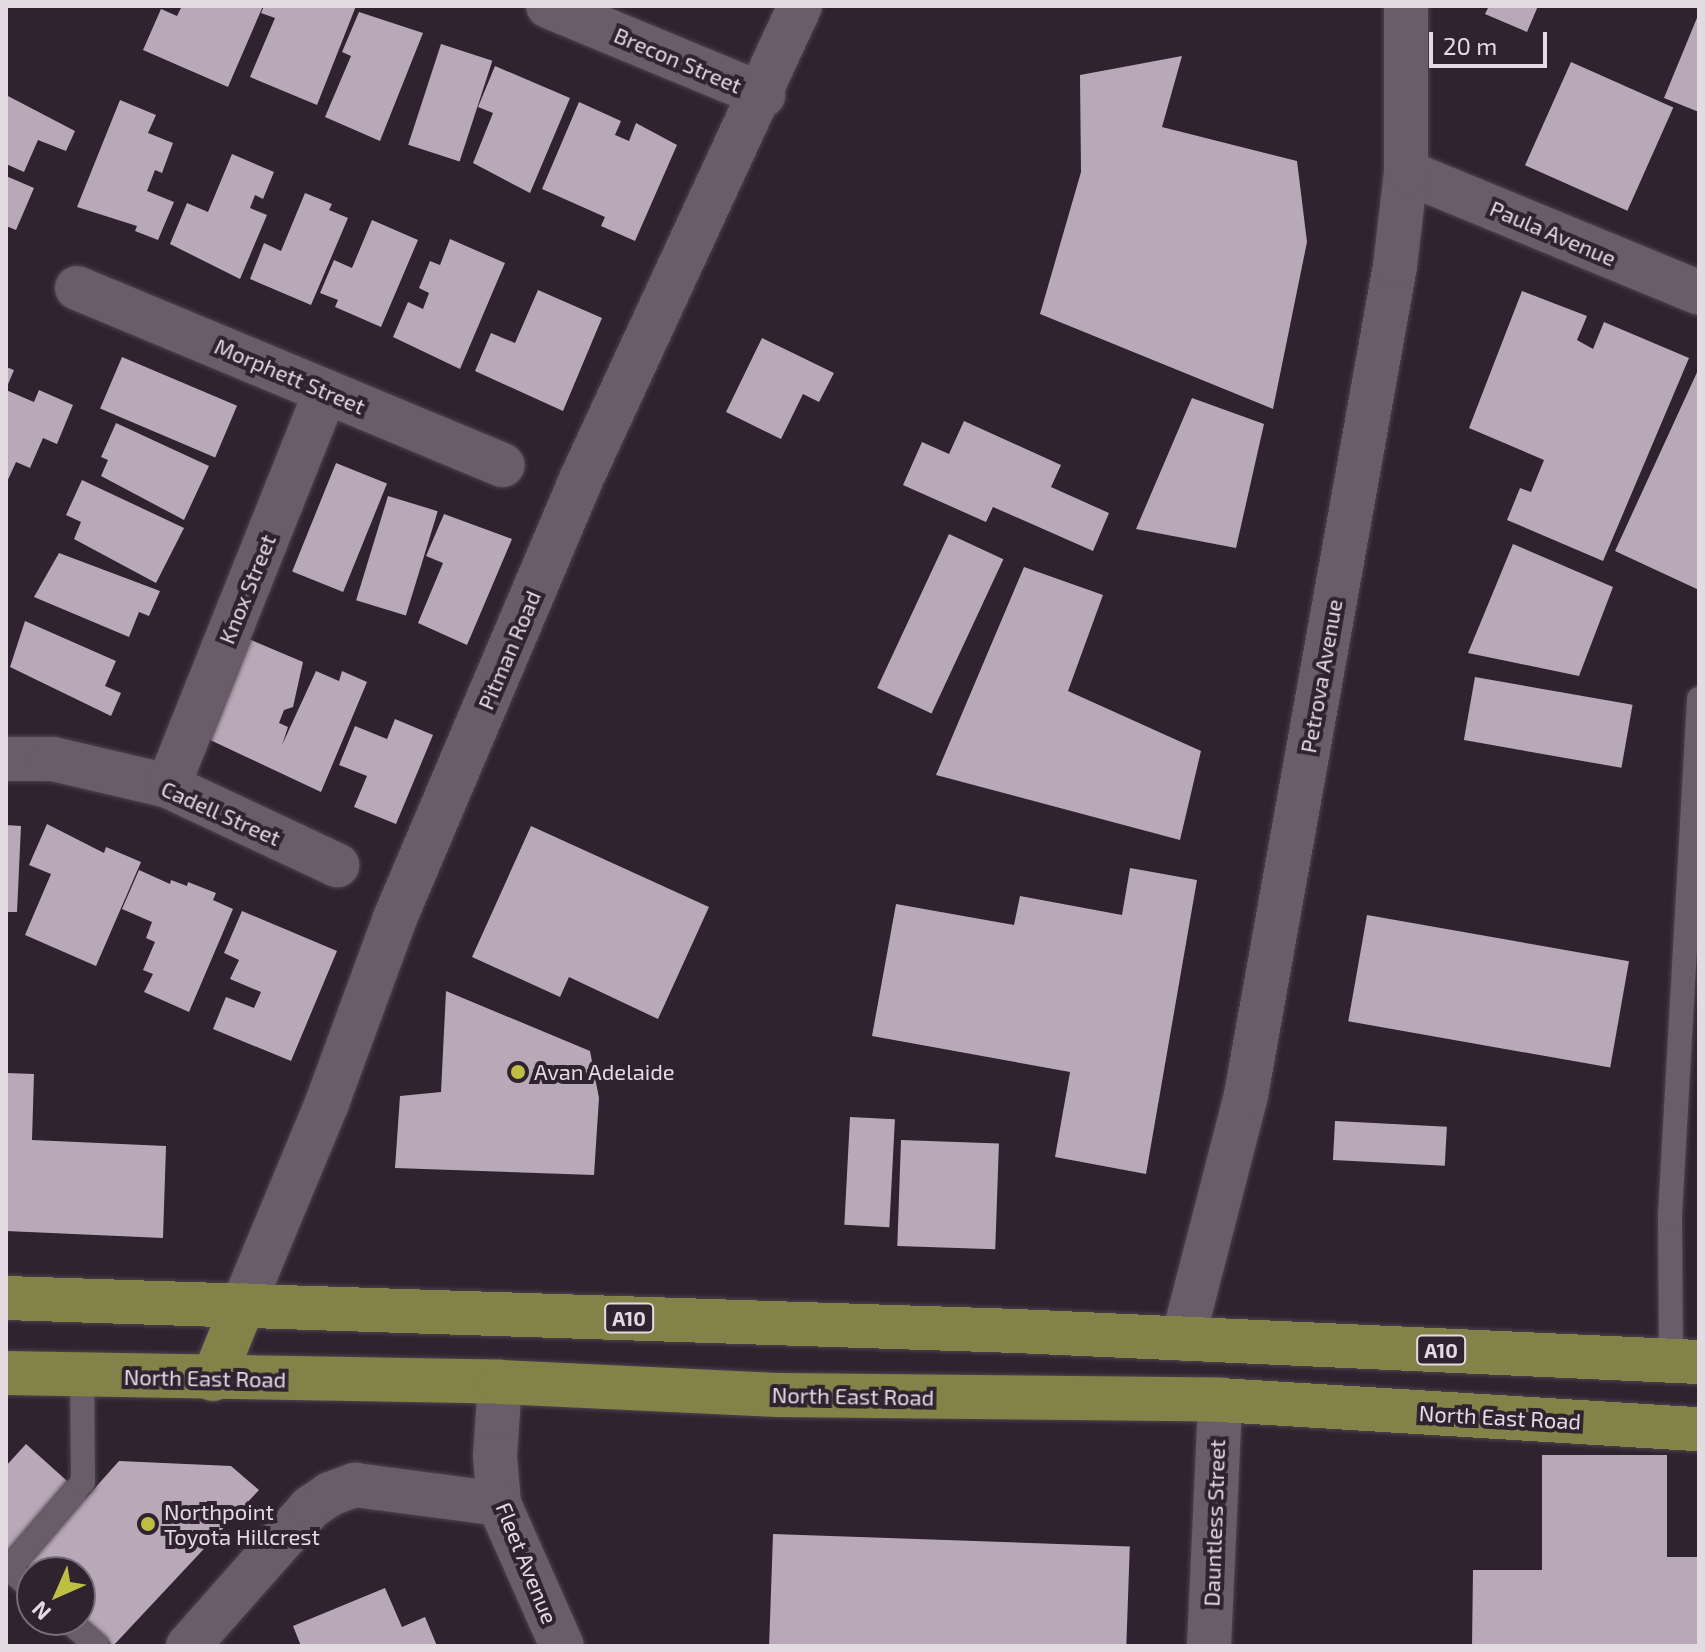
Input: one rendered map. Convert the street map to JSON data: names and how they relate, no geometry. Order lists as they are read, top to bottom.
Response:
{
  "streets": {
    "highway": ["A10", "North East Road"],
    "street": [
      "Brecon Street",
      "Paula Avenue",
      "Morphett Street",
      "Knox Street",
      "Pitman Road",
      "Petrova Avenue",
      "Cadell Street",
      "Dauntless Street",
      "Fleet Avenue"
    ]
  },
  "crossings": [
    ["Brecon Street", "Pitman Road"],
    ["Paula Avenue", "Petrova Avenue"],
    ["Morphett Street", "Knox Street"],
    ["Knox Street", "Cadell Street"],
    ["Pitman Road", "A10"],
    ["Petrova Avenue", "A10"],
    ["North East Road", "Dauntless Street"],
    ["North East Road", "Fleet Avenue"]
  ],
  "places": ["Avan Adelaide", "Northpoint Toyota Hillcrest"],
  "scale_bar": "20 m",
  "north": "bottom left"
}
